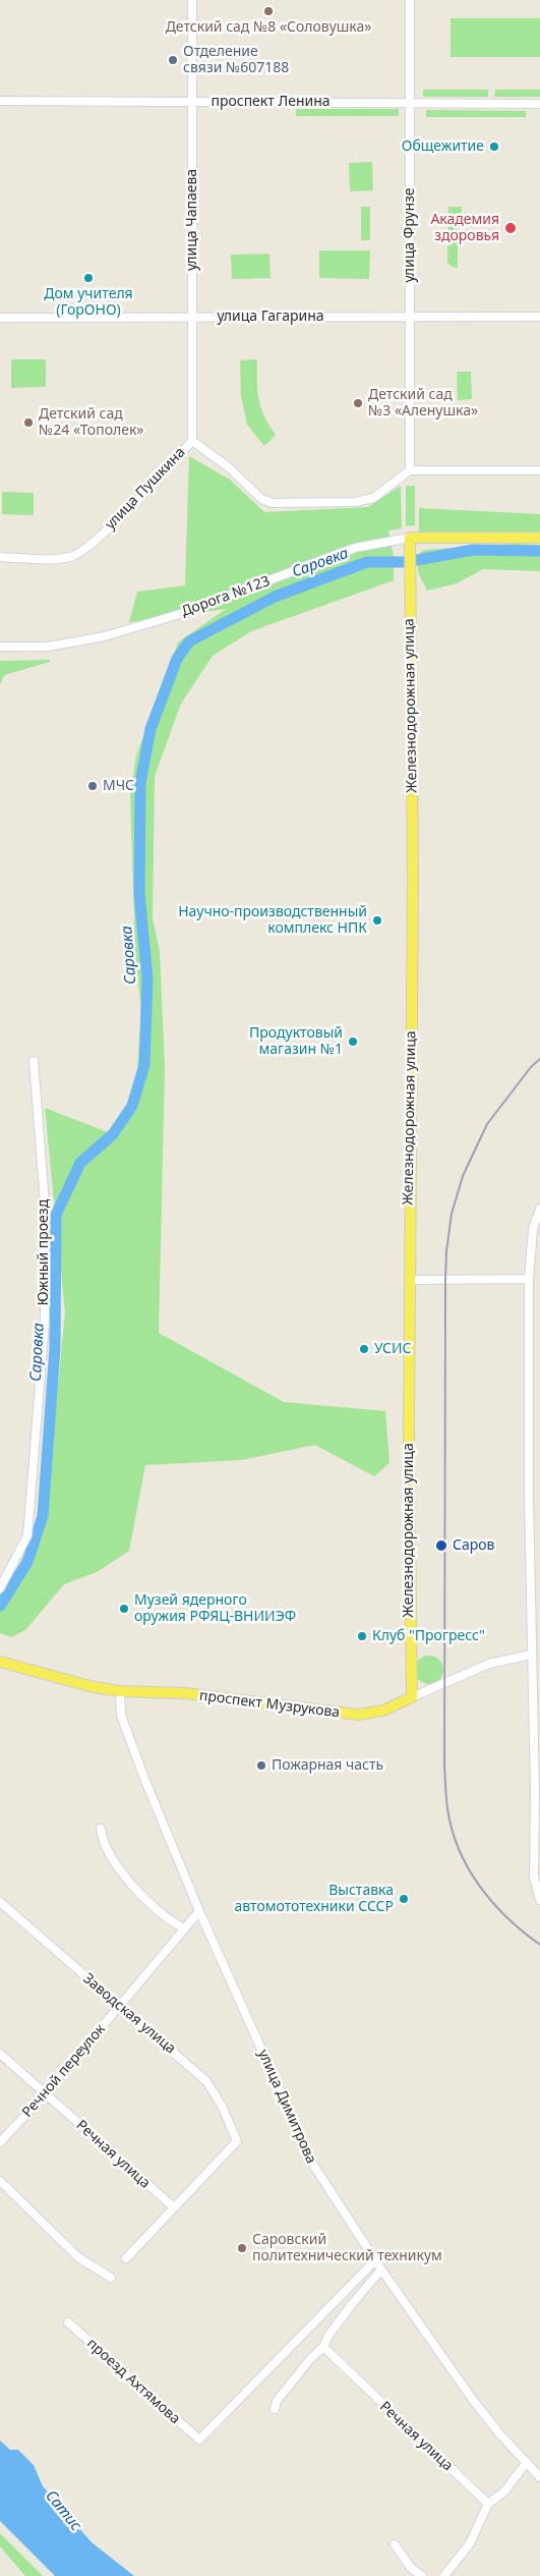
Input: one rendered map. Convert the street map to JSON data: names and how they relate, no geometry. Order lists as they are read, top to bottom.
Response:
{
  "streets": {
    "main road": ["Дорога №123", "Железнодорожная улица", "проспект Музрукова"],
    "street": [
      "проспект Ленина",
      "улица Чапаева",
      "улица Фрунзе",
      "улица Гагарина",
      "улица Пушкина",
      "Южный проезд",
      "Заводская улица",
      "Речной переулок",
      "улица Димитрова",
      "Речная улица",
      "проезд Ахтямова"
    ]
  },
  "crossings": [
    ["проспект Ленина", "улица Чапаева"],
    ["проспект Ленина", "улица Фрунзе"],
    ["улица Чапаева", "улица Гагарина"],
    ["улица Чапаева", "улица Пушкина"],
    ["улица Фрунзе", "улица Гагарина"],
    ["улица Фрунзе", "улица Пушкина"],
    ["Дорога №123", "Железнодорожная улица"],
    ["Железнодорожная улица", "проспект Музрукова"],
    ["проспект Музрукова", "улица Димитрова"],
    ["Заводская улица", "Речной переулок"],
    ["Заводская улица", "Речная улица"],
    ["Речной переулок", "улица Димитрова"],
    ["Речной переулок", "Речная улица"],
    ["улица Димитрова", "проезд Ахтямова"]
  ],
  "water": ["Саровка", "Сатис"],
  "places": [
    "Детский сад №8 «Соловушка»",
    "Отделение связи №607188",
    "Общежитие",
    "Академия здоровья",
    "Дом учителя (ГорОНО)",
    "Детский сад №3 «Аленушка»",
    "Детский сад №24 «Тополек»",
    "МЧС",
    "Научно-производственный комплекс НПК",
    "Продуктовый магазин №1",
    "УСИС",
    "Саров",
    "Музей ядерного оружия РФЯЦ-ВНИИЭФ",
    "Клуб \"Прогресс\"",
    "Пожарная часть",
    "Выставка автомототехники СССР",
    "Саровский политехнический техникум"
  ]
}
